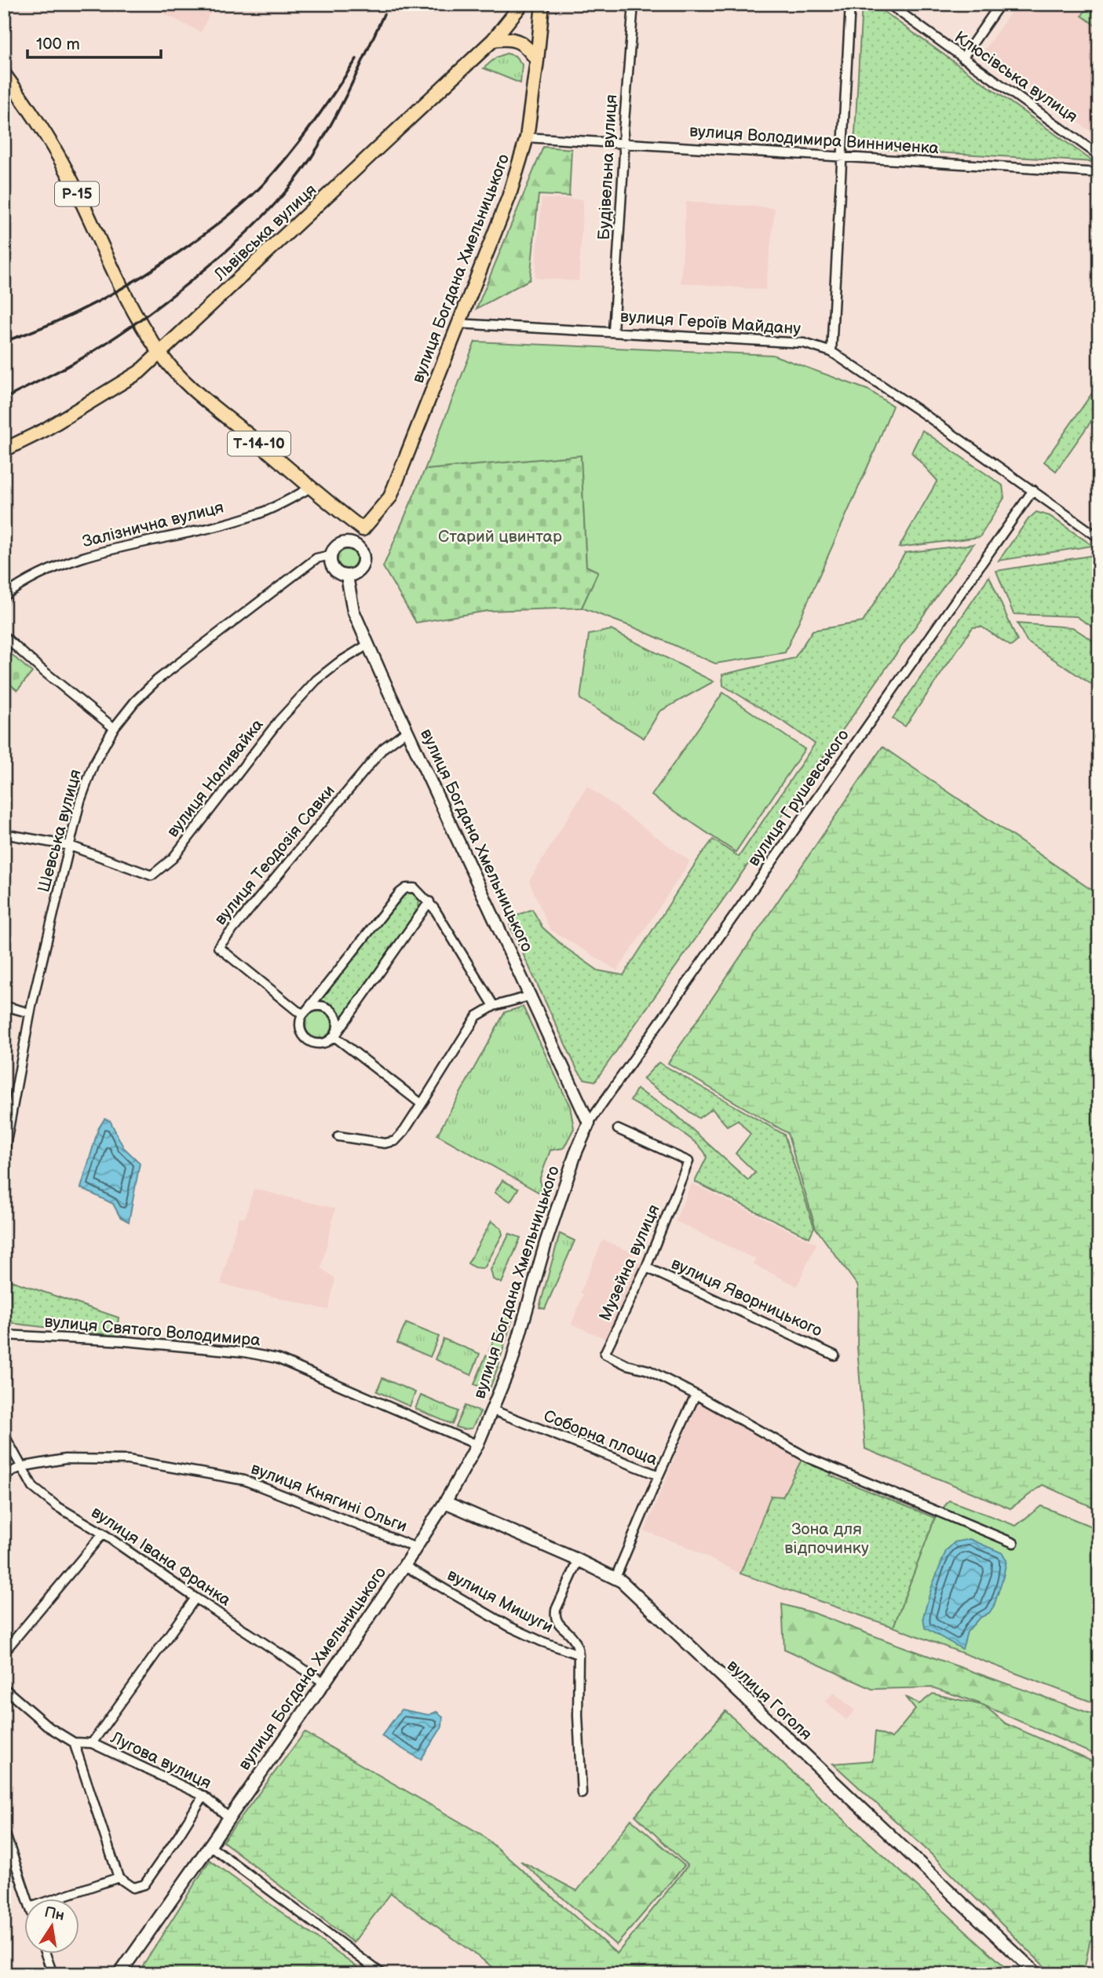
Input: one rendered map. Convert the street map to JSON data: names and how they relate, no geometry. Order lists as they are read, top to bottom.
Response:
{
  "streets": {
    "main road": [
      "Р-15",
      "Львівська вулиця",
      "вулиця Богдана Хмельницького",
      "Т-14-10",
      "вулиця Гоголя"
    ],
    "street": [
      "Клюсівська вулиця",
      "вулиця Володимира Винниченка",
      "Будівельна вулиця",
      "вулиця Героїв Майдану",
      "Залізнична вулиця",
      "вулиця Наливайка",
      "вулиця Грушевського",
      "Шевська вулиця",
      "вулиця Теодозія Савки",
      "Музейна вулиця",
      "вулиця Яворницького",
      "вулиця Святого Володимира",
      "Соборна площа",
      "вулиця Княгині Ольги",
      "вулиця Івана Франка",
      "вулиця Мишуги",
      "Лугова вулиця"
    ]
  },
  "crossings": [
    ["вулиця Володимира Винниченка", "Будівельна вулиця"],
    ["вулиця Володимира Винниченка", "вулиця Богдана Хмельницького"],
    ["Будівельна вулиця", "вулиця Героїв Майдану"],
    ["Р-15", "Львівська вулиця"],
    ["Р-15", "Т-14-10"],
    ["Львівська вулиця", "Т-14-10"],
    ["вулиця Богдана Хмельницького", "вулиця Героїв Майдану"],
    ["вулиця Богдана Хмельницького", "Т-14-10"],
    ["вулиця Богдана Хмельницького", "вулиця Наливайка"],
    ["вулиця Богдана Хмельницького", "вулиця Грушевського"],
    ["вулиця Богдана Хмельницького", "Шевська вулиця"],
    ["вулиця Богдана Хмельницького", "вулиця Теодозія Савки"],
    ["вулиця Богдана Хмельницького", "вулиця Святого Володимира"],
    ["вулиця Богдана Хмельницького", "Соборна площа"],
    ["вулиця Богдана Хмельницького", "вулиця Княгині Ольги"],
    ["вулиця Богдана Хмельницького", "вулиця Івана Франка"],
    ["вулиця Богдана Хмельницького", "вулиця Мишуги"],
    ["вулиця Богдана Хмельницького", "вулиця Гоголя"],
    ["вулиця Богдана Хмельницького", "Лугова вулиця"],
    ["вулиця Героїв Майдану", "вулиця Грушевського"],
    ["Т-14-10", "Залізнична вулиця"],
    ["вулиця Наливайка", "Шевська вулиця"],
    ["Музейна вулиця", "вулиця Яворницького"],
    ["Соборна площа", "вулиця Гоголя"],
    ["вулиця Княгині Ольги", "вулиця Івана Франка"]
  ],
  "parks": ["Старий цвинтар", "Зона для відпочинку"],
  "scale_bar": "100 m",
  "north": "top"
}
